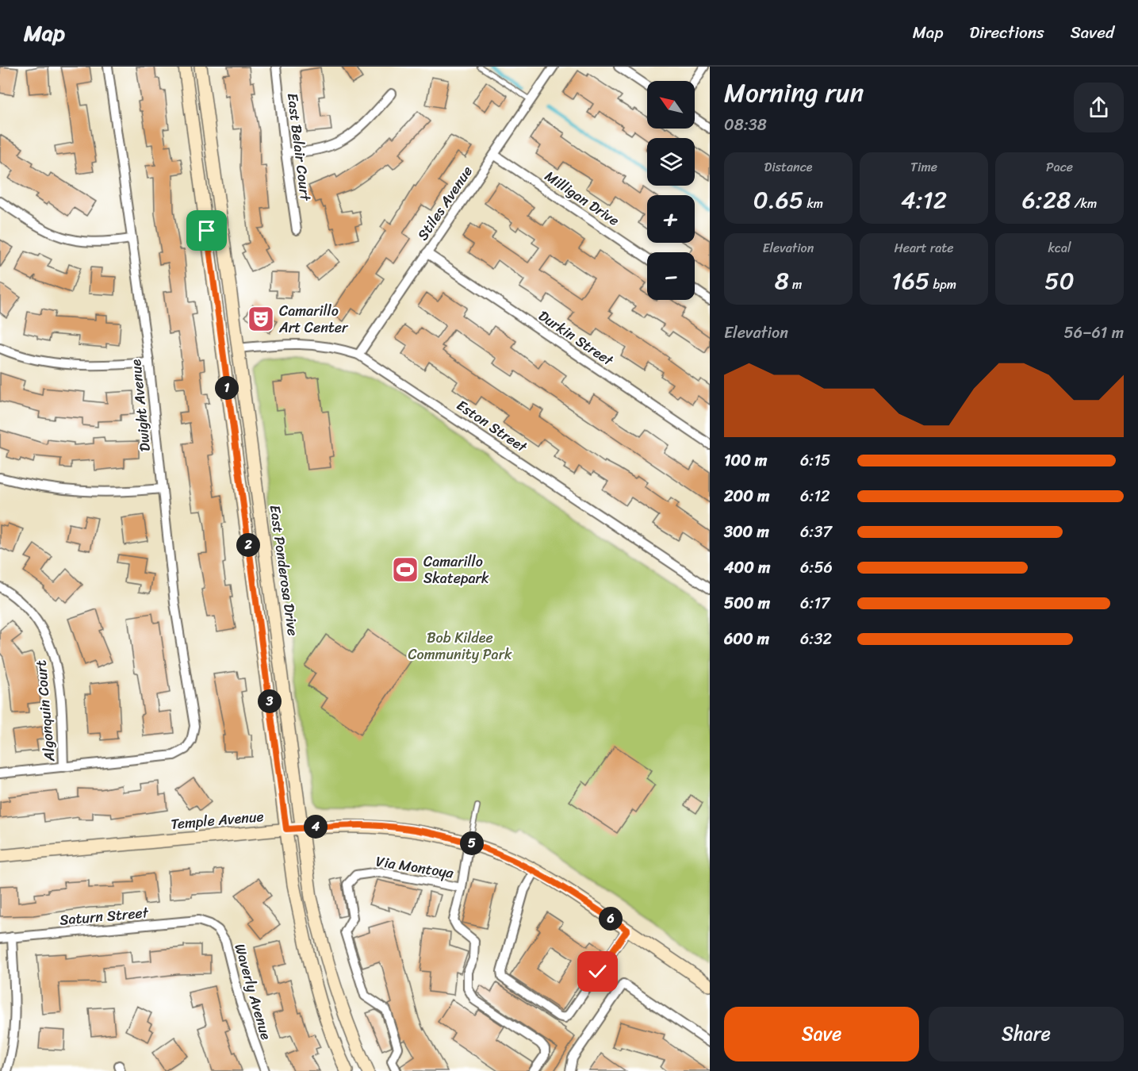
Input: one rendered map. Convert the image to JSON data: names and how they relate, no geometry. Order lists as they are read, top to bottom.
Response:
{
  "streets": {
    "main road": ["East Ponderosa Drive", "Temple Avenue"],
    "street": [
      "East Belair Court",
      "Milligan Drive",
      "Stiles Avenue",
      "Durkin Street",
      "Dwight Avenue",
      "Eston Street",
      "Algonquin Court",
      "Via Montoya",
      "Saturn Street",
      "Waverly Avenue"
    ]
  },
  "crossings": [
    ["Milligan Drive", "Stiles Avenue"],
    ["Stiles Avenue", "Durkin Street"],
    ["Stiles Avenue", "Eston Street"],
    ["Dwight Avenue", "Algonquin Court"],
    ["Eston Street", "East Ponderosa Drive"],
    ["East Ponderosa Drive", "Temple Avenue"],
    ["Temple Avenue", "Via Montoya"],
    ["Saturn Street", "Waverly Avenue"]
  ],
  "parks": ["Bob Kildee Community Park"],
  "places": {
    "theatre": ["Camarillo Art Center"],
    "sports": ["Camarillo Skatepark"]
  },
  "north": "top left",
  "page": {
    "header": "Map",
    "nav": ["Map", "Directions", "Saved"],
    "heading": ["Morning run", "08:38"],
    "map_buttons": ["+", "−"],
    "stats": [
      ["Distance", "0.65 km"],
      ["Time", "4:12"],
      ["Pace", "6:28 /km"],
      ["Elevation", "8 m"],
      ["Heart rate", "165 bpm"],
      ["kcal", "50"]
    ],
    "chart": ["Elevation", "56–61 m"],
    "pins": [
      "1",
      "2",
      "3",
      "4",
      "5",
      "6"
    ],
    "list": [
      {
        "name": "100 m",
        "note": "6:15"
      },
      {
        "name": "200 m",
        "note": "6:12"
      },
      {
        "name": "300 m",
        "note": "6:37"
      },
      {
        "name": "400 m",
        "note": "6:56"
      },
      {
        "name": "500 m",
        "note": "6:17"
      },
      {
        "name": "600 m",
        "note": "6:32"
      }
    ],
    "buttons": ["Save", "Share"]
  }
}
